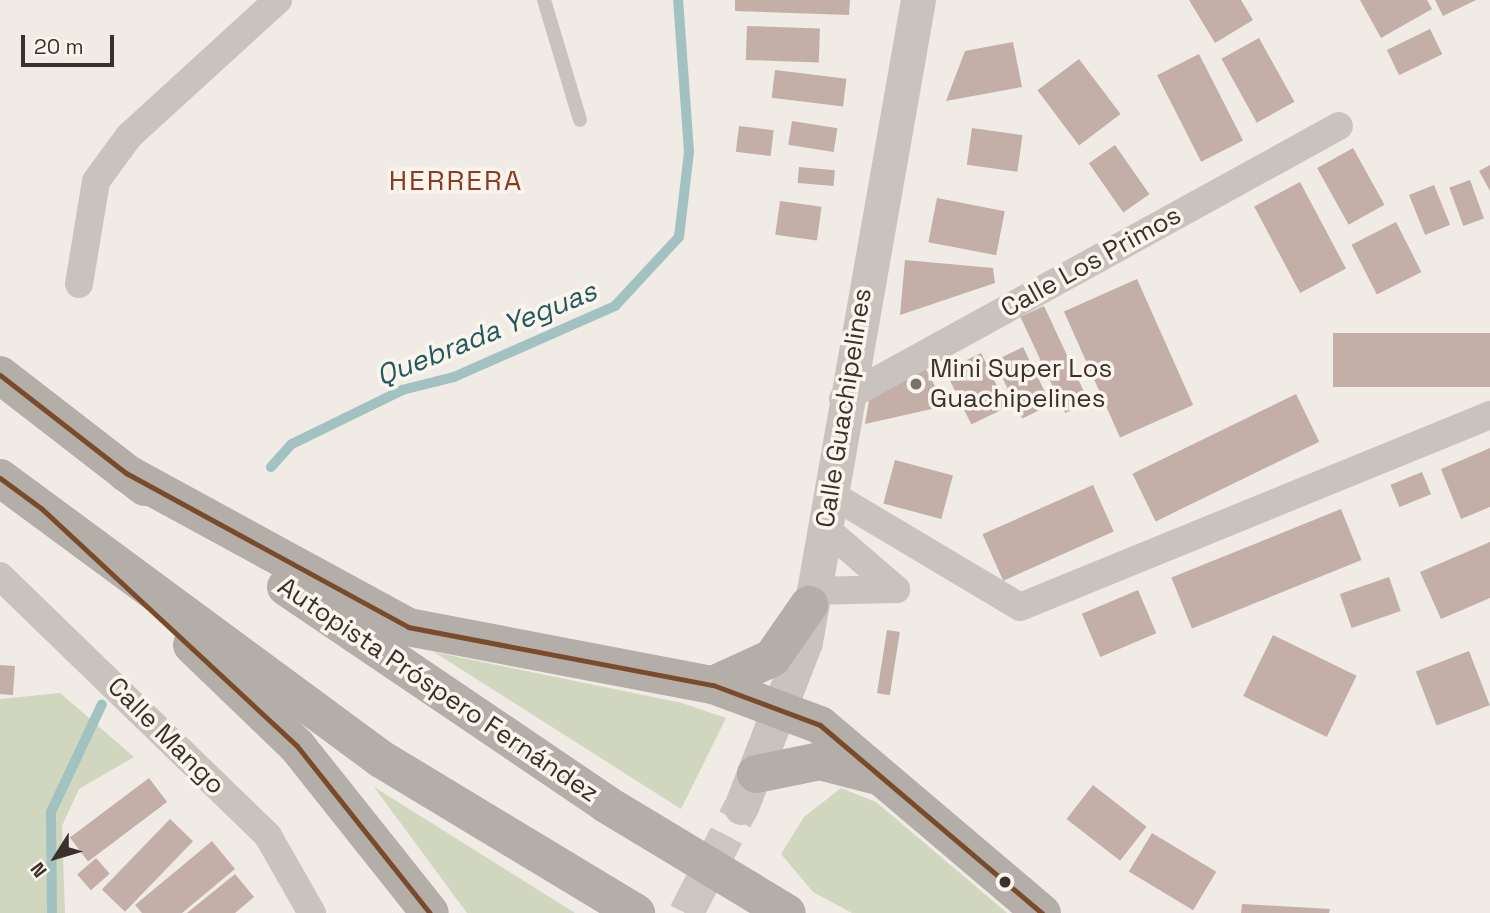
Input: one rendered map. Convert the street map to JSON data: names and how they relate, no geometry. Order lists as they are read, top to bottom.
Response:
{
  "streets": {
    "highway": ["Autopista Próspero Fernández"],
    "street": ["Calle Los Primos", "Calle Guachipelines", "Calle Mango"]
  },
  "crossings": [
    ["Calle Los Primos", "Calle Guachipelines"]
  ],
  "districts": ["HERRERA"],
  "water": ["Quebrada Yeguas"],
  "places": ["Mini Super Los Guachipelines"],
  "scale_bar": "20 m",
  "north": "bottom left"
}
